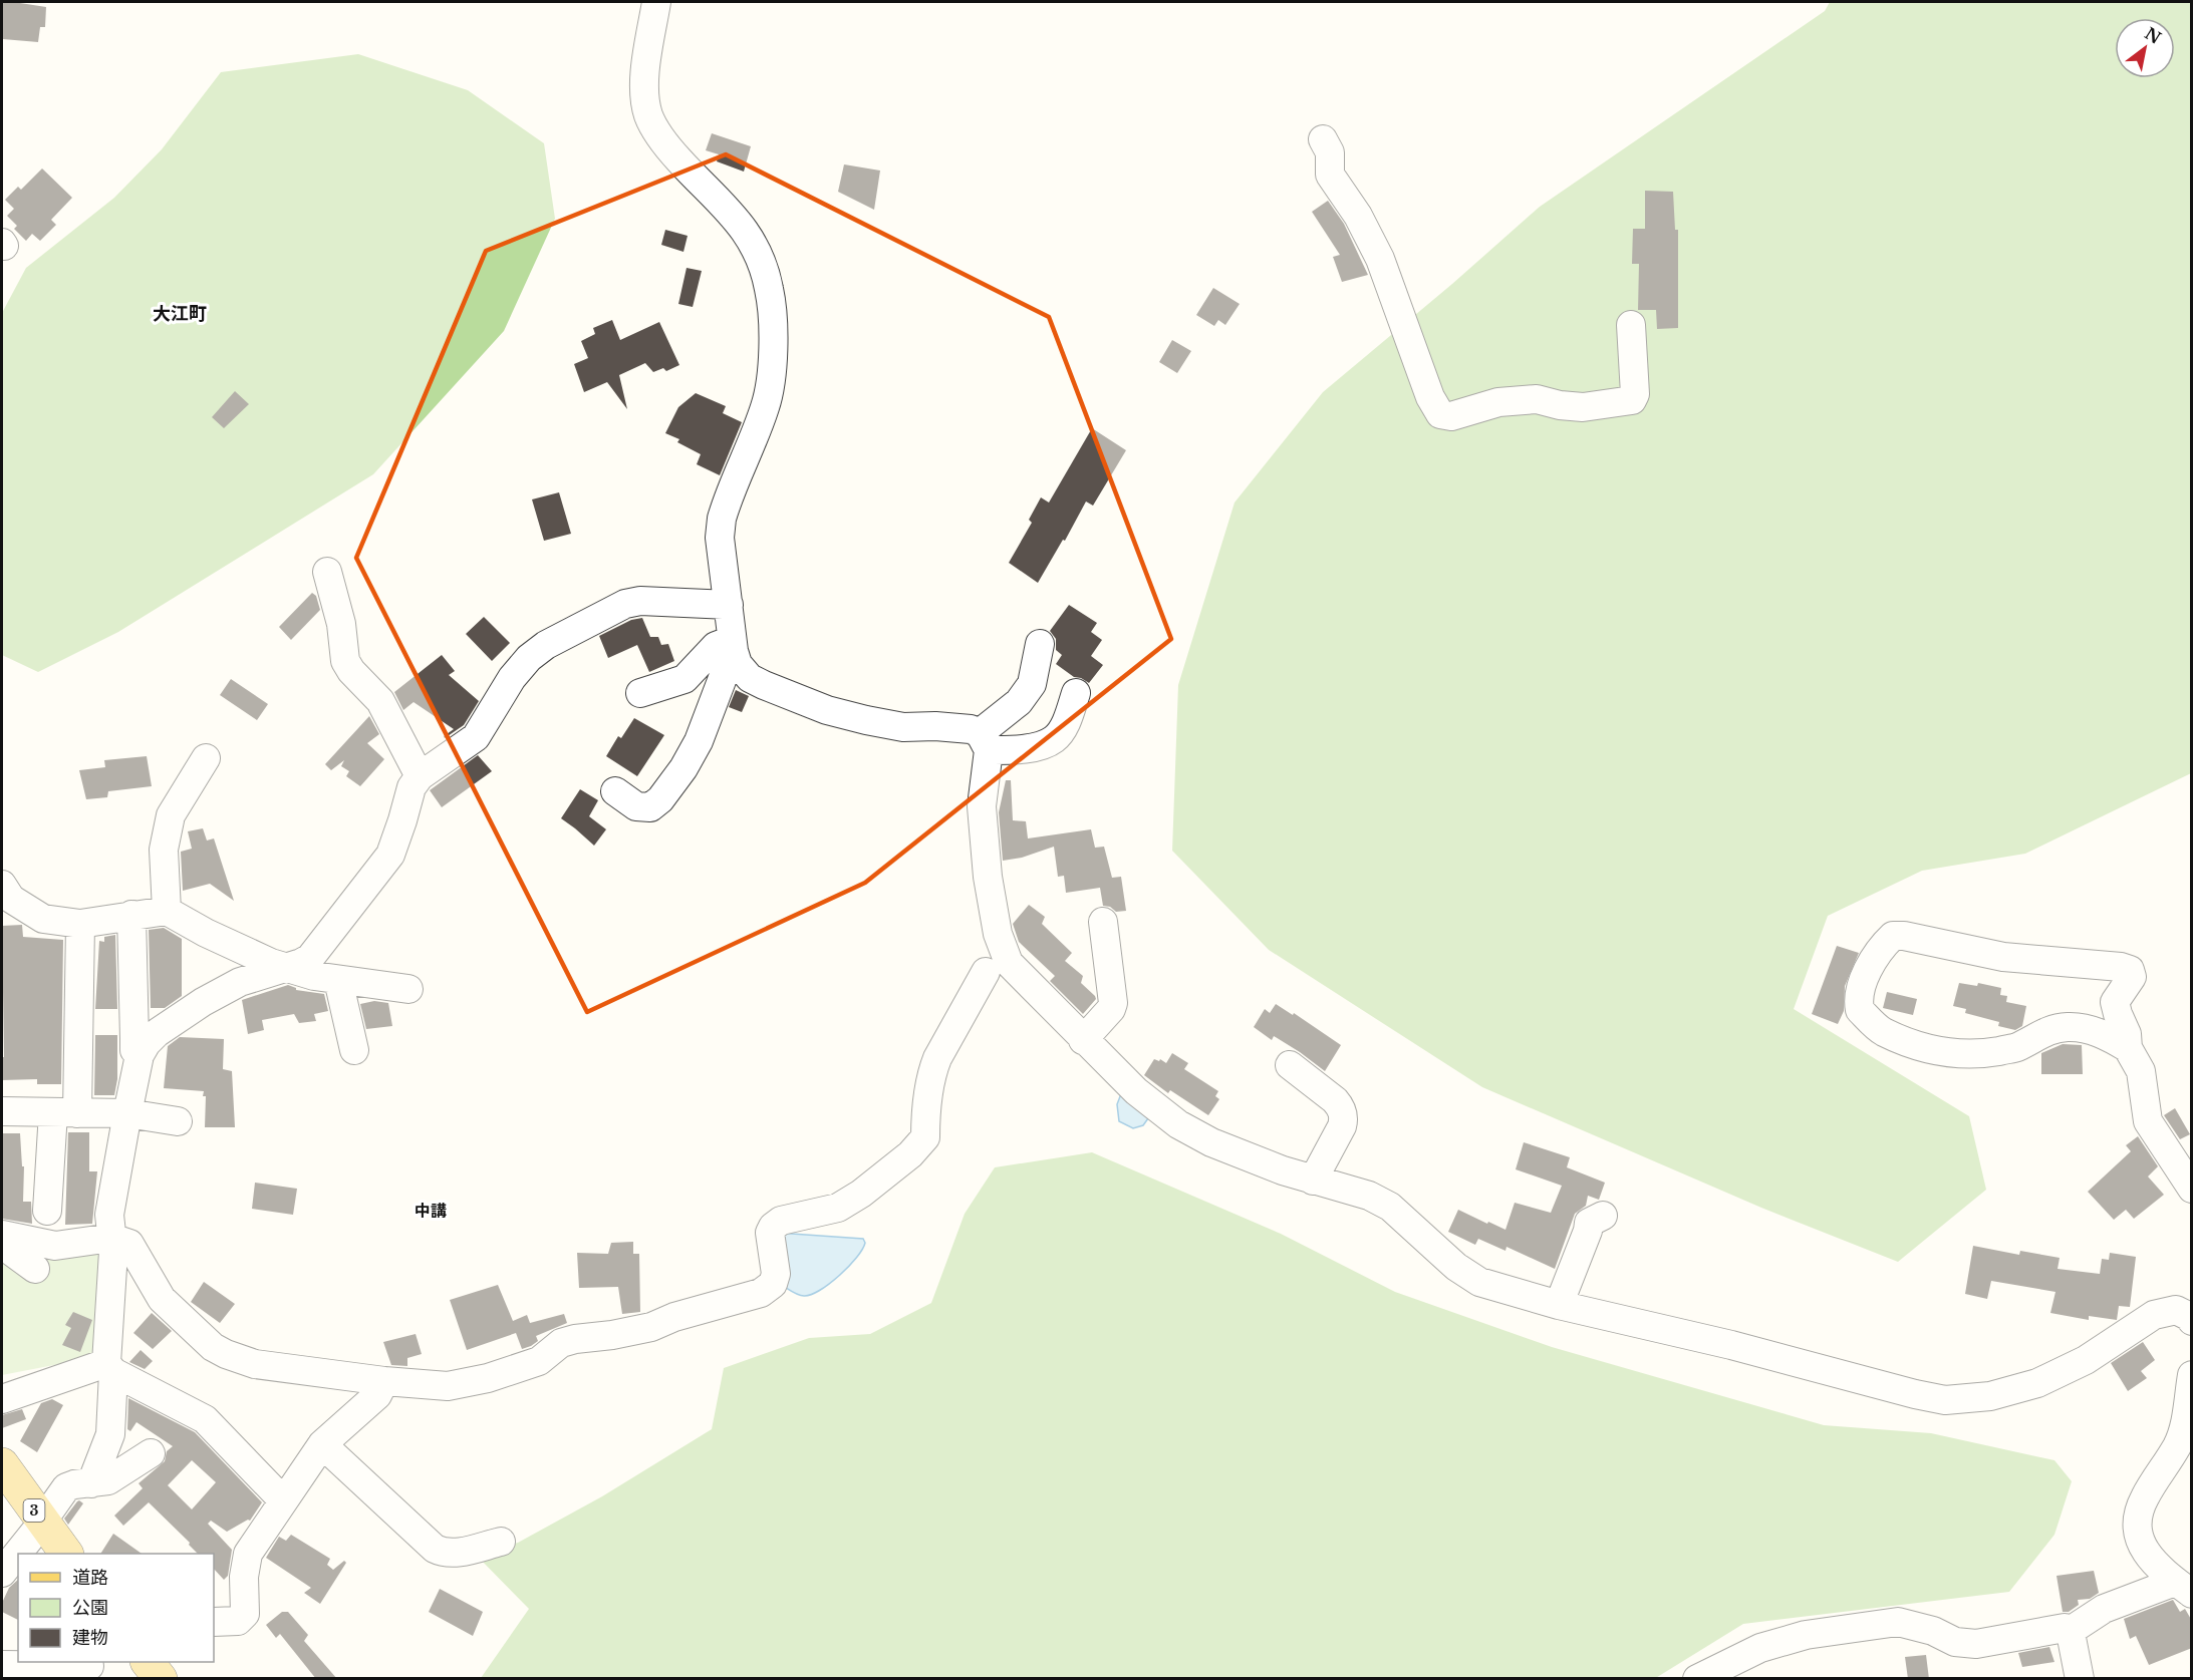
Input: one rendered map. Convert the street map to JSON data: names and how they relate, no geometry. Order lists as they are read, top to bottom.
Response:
{
  "streets": {
    "main road": ["3"]
  },
  "districts": ["大江町", "中講"],
  "legend": ["道路", "公園", "建物"],
  "north": "top right"
}
